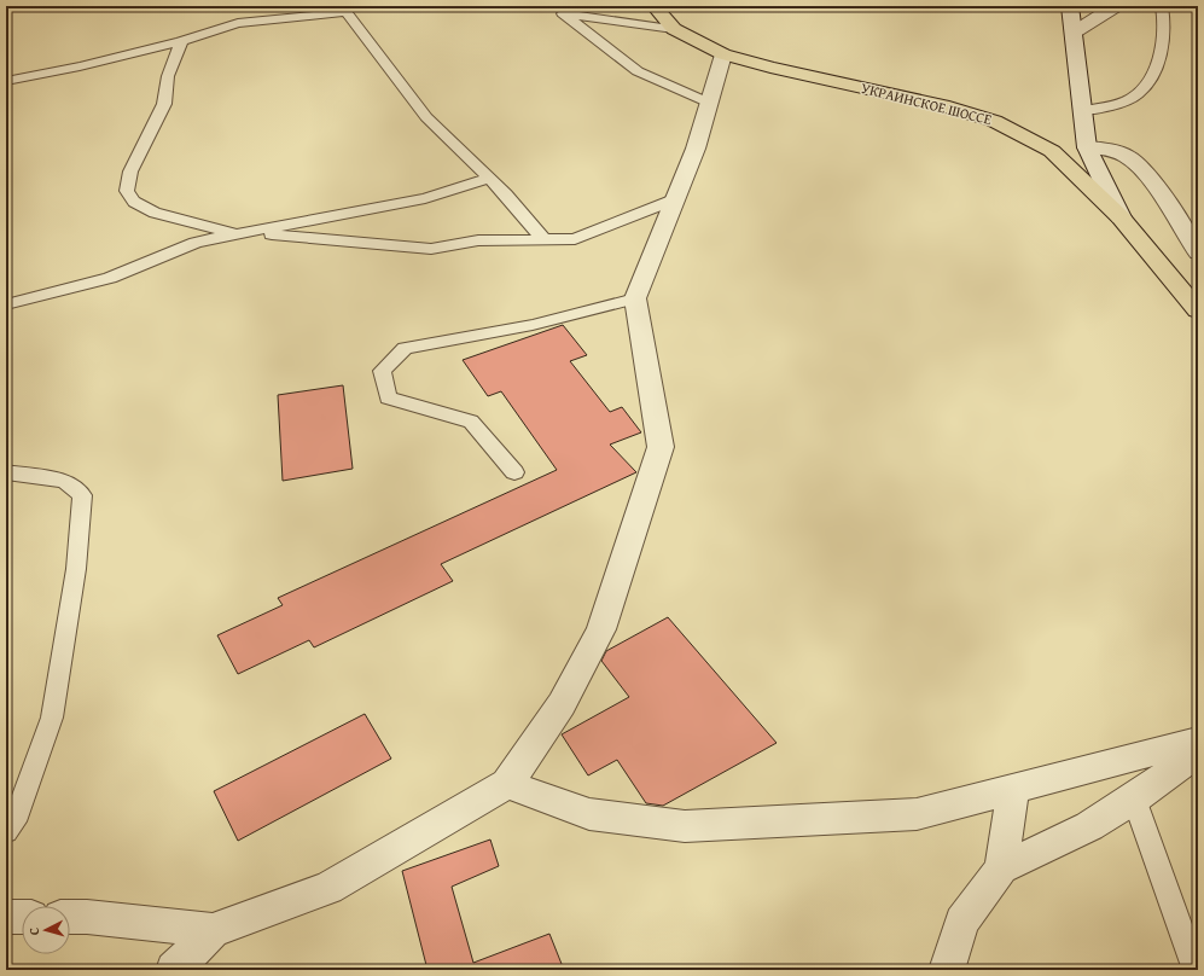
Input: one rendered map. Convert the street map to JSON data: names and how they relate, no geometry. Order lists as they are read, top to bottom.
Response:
{
  "streets": {
    "highway": ["УКРАИНСКОЕ ШОССЕ"]
  },
  "north": "left"
}
